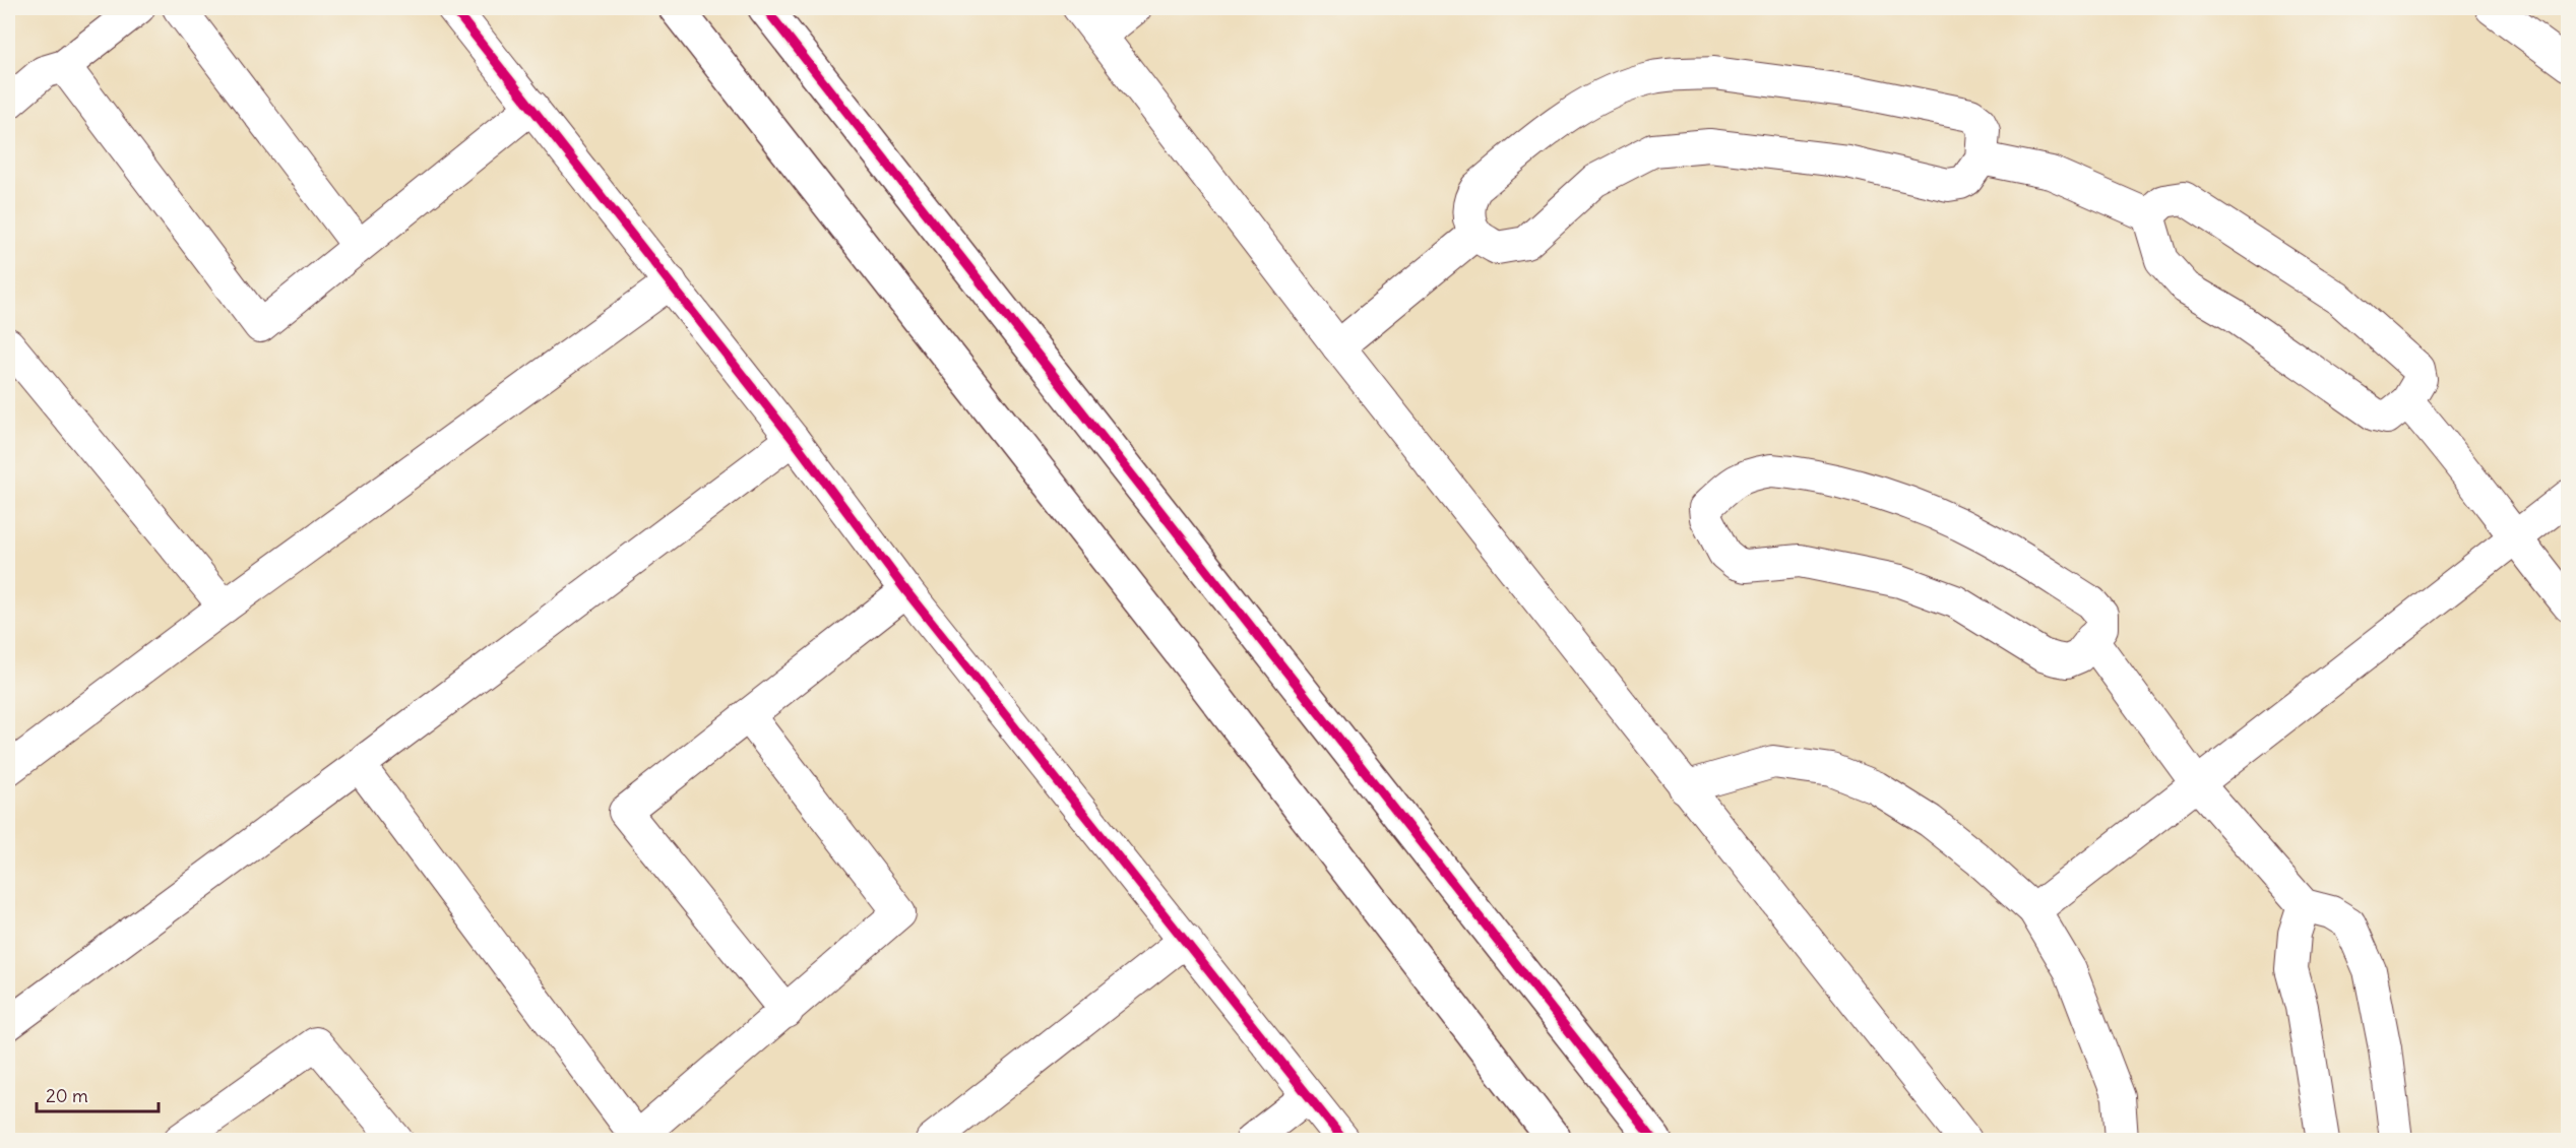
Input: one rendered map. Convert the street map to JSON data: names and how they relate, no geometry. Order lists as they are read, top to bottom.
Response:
{
  "scale_bar": "20 m"
}
